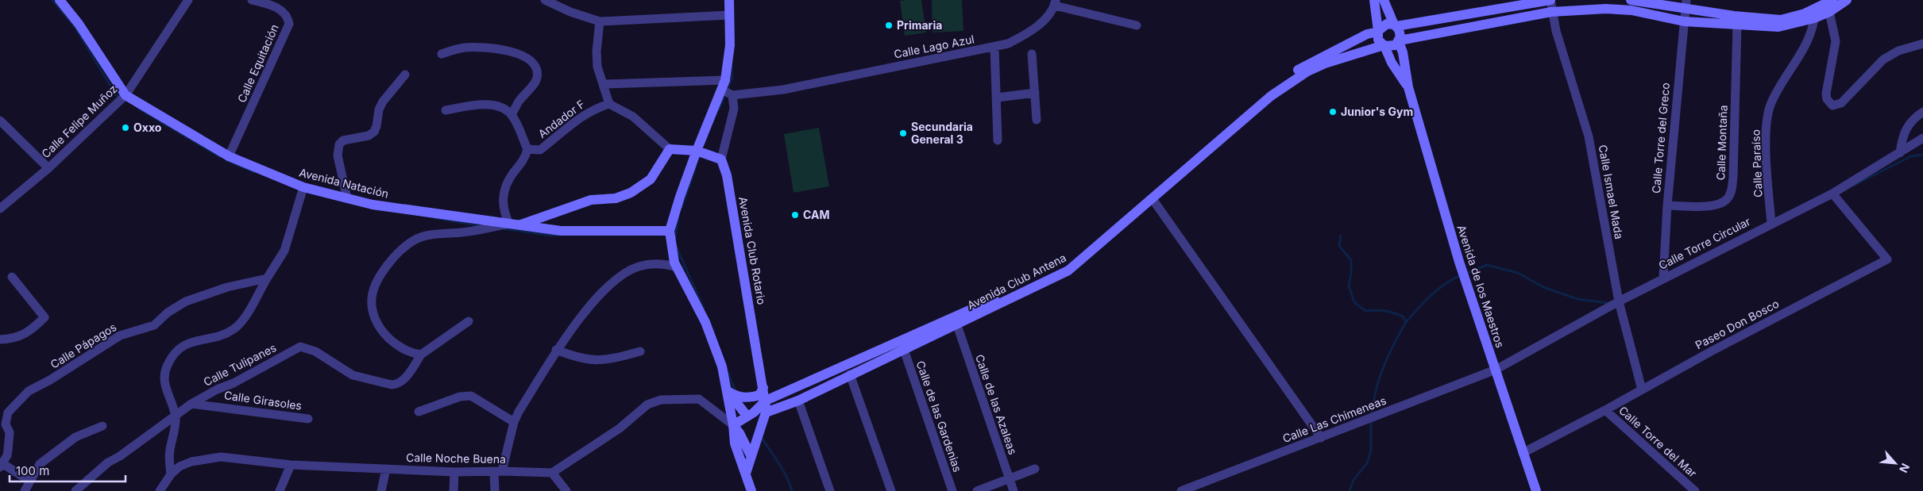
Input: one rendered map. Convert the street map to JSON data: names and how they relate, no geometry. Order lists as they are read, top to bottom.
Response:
{
  "streets": {
    "street": [
      "Calle Lago Azul",
      "Calle Equitación",
      "Andador F",
      "Calle Felipe Muñoz",
      "Calle Torre del Greco",
      "Calle Montaña",
      "Calle Paraíso",
      "Avenida Natación",
      "Calle Ismael Mada",
      "Calle Torre Circular",
      "Avenida Club Rotario",
      "Avenida Club Antena",
      "Avenida de los Maestros",
      "Paseo Don Bosco",
      "Calle Pápagos",
      "Calle Tulipanes",
      "Calle Girasoles",
      "Calle de las Azaleas",
      "Calle de las Gardenias",
      "Calle Las Chimeneas",
      "Calle Torre del Mar",
      "Calle Noche Buena"
    ]
  },
  "crossings": [
    ["Calle Equitación", "Avenida Natación"],
    ["Calle Felipe Muñoz", "Avenida Natación"],
    ["Calle Torre del Greco", "Calle Montaña"],
    ["Calle Torre del Greco", "Calle Torre Circular"],
    ["Calle Paraíso", "Calle Torre Circular"],
    ["Calle Ismael Mada", "Calle Torre Circular"],
    ["Calle Ismael Mada", "Paseo Don Bosco"],
    ["Calle Torre Circular", "Avenida de los Maestros"],
    ["Calle Torre Circular", "Paseo Don Bosco"],
    ["Calle Torre Circular", "Calle Las Chimeneas"],
    ["Avenida Club Rotario", "Avenida Club Antena"],
    ["Avenida Club Antena", "Avenida de los Maestros"],
    ["Avenida Club Antena", "Calle de las Azaleas"],
    ["Avenida Club Antena", "Calle de las Gardenias"],
    ["Avenida de los Maestros", "Paseo Don Bosco"],
    ["Avenida de los Maestros", "Calle Las Chimeneas"],
    ["Paseo Don Bosco", "Calle Torre del Mar"],
    ["Calle Tulipanes", "Calle Girasoles"]
  ],
  "places": [
    "Primaria",
    "Junior's Gym",
    "Oxxo",
    "Secundaria General 3",
    "CAM"
  ],
  "scale_bar": "100 m",
  "north": "bottom right"
}
